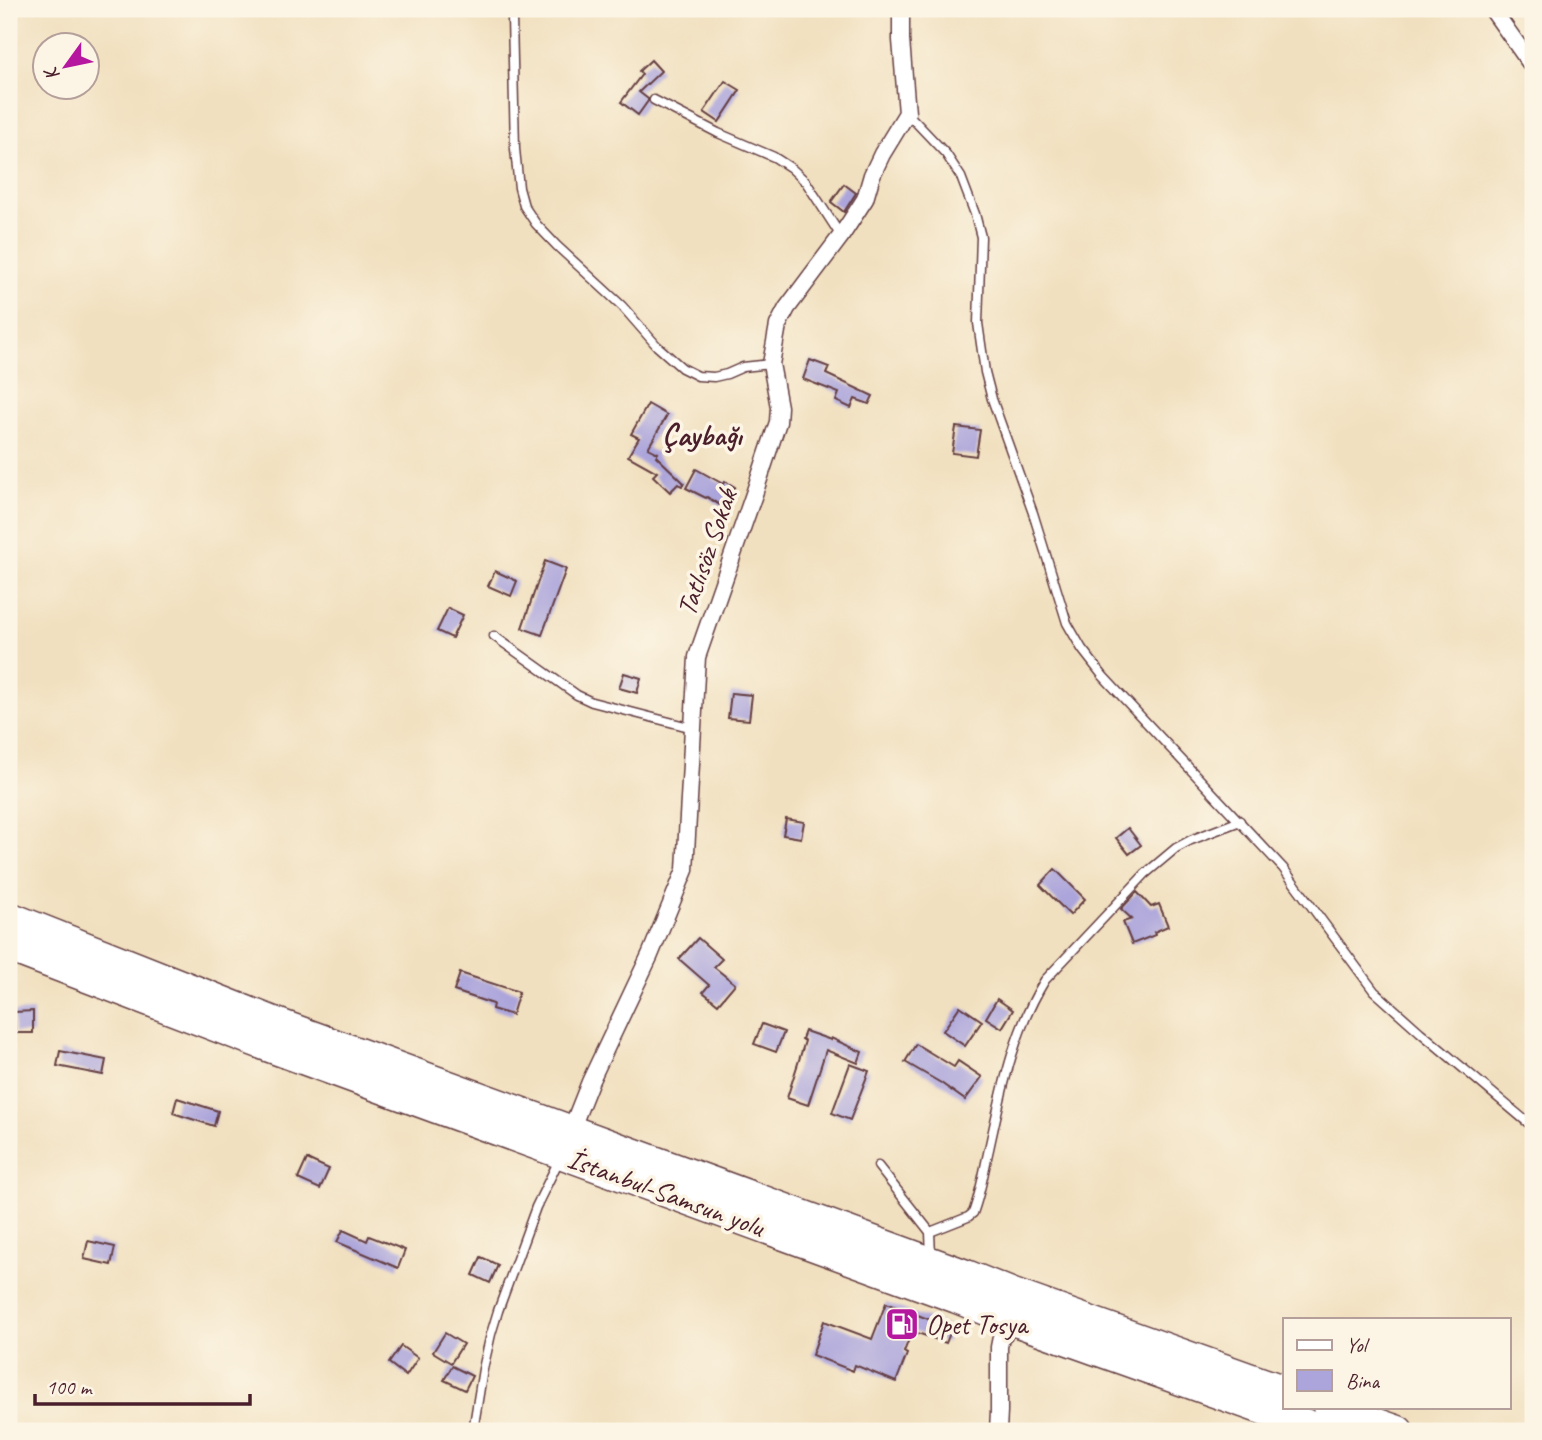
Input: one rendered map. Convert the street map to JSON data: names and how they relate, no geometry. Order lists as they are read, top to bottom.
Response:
{
  "streets": {
    "highway": ["İstanbul-Samsun yolu"],
    "street": ["Tatlısöz Sokak"]
  },
  "crossings": [
    ["Tatlısöz Sokak", "İstanbul-Samsun yolu"]
  ],
  "districts": ["Çaybağı"],
  "places": {
    "fuel station": ["Opet Tosya"]
  },
  "legend": ["Yol", "Bina"],
  "scale_bar": "100 m",
  "north": "bottom left"
}
